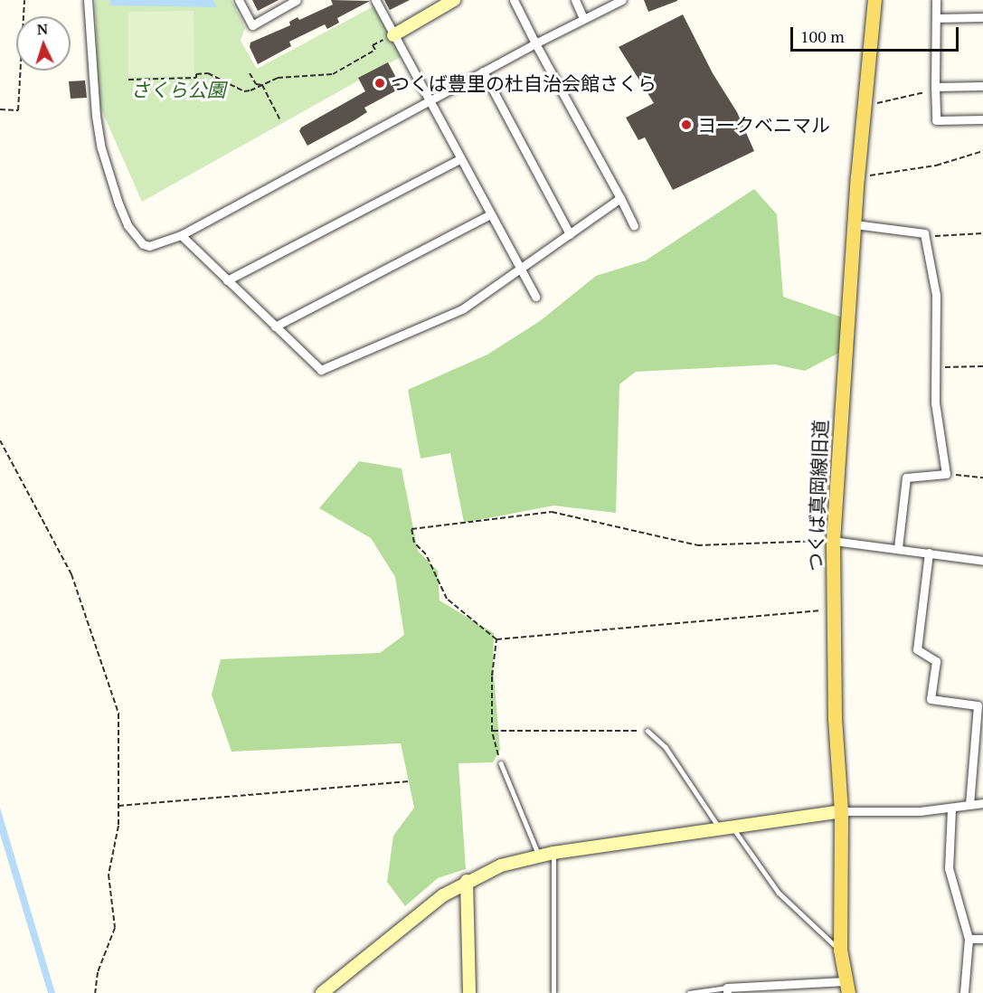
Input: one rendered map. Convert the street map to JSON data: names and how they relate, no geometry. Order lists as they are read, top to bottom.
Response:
{
  "streets": {
    "main road": ["つくば真岡線旧道"]
  },
  "parks": ["さくら公園"],
  "places": ["つくば豊里の杜自治会館さくら", "ヨークベニマル"],
  "scale_bar": "100 m",
  "north": "top"
}
